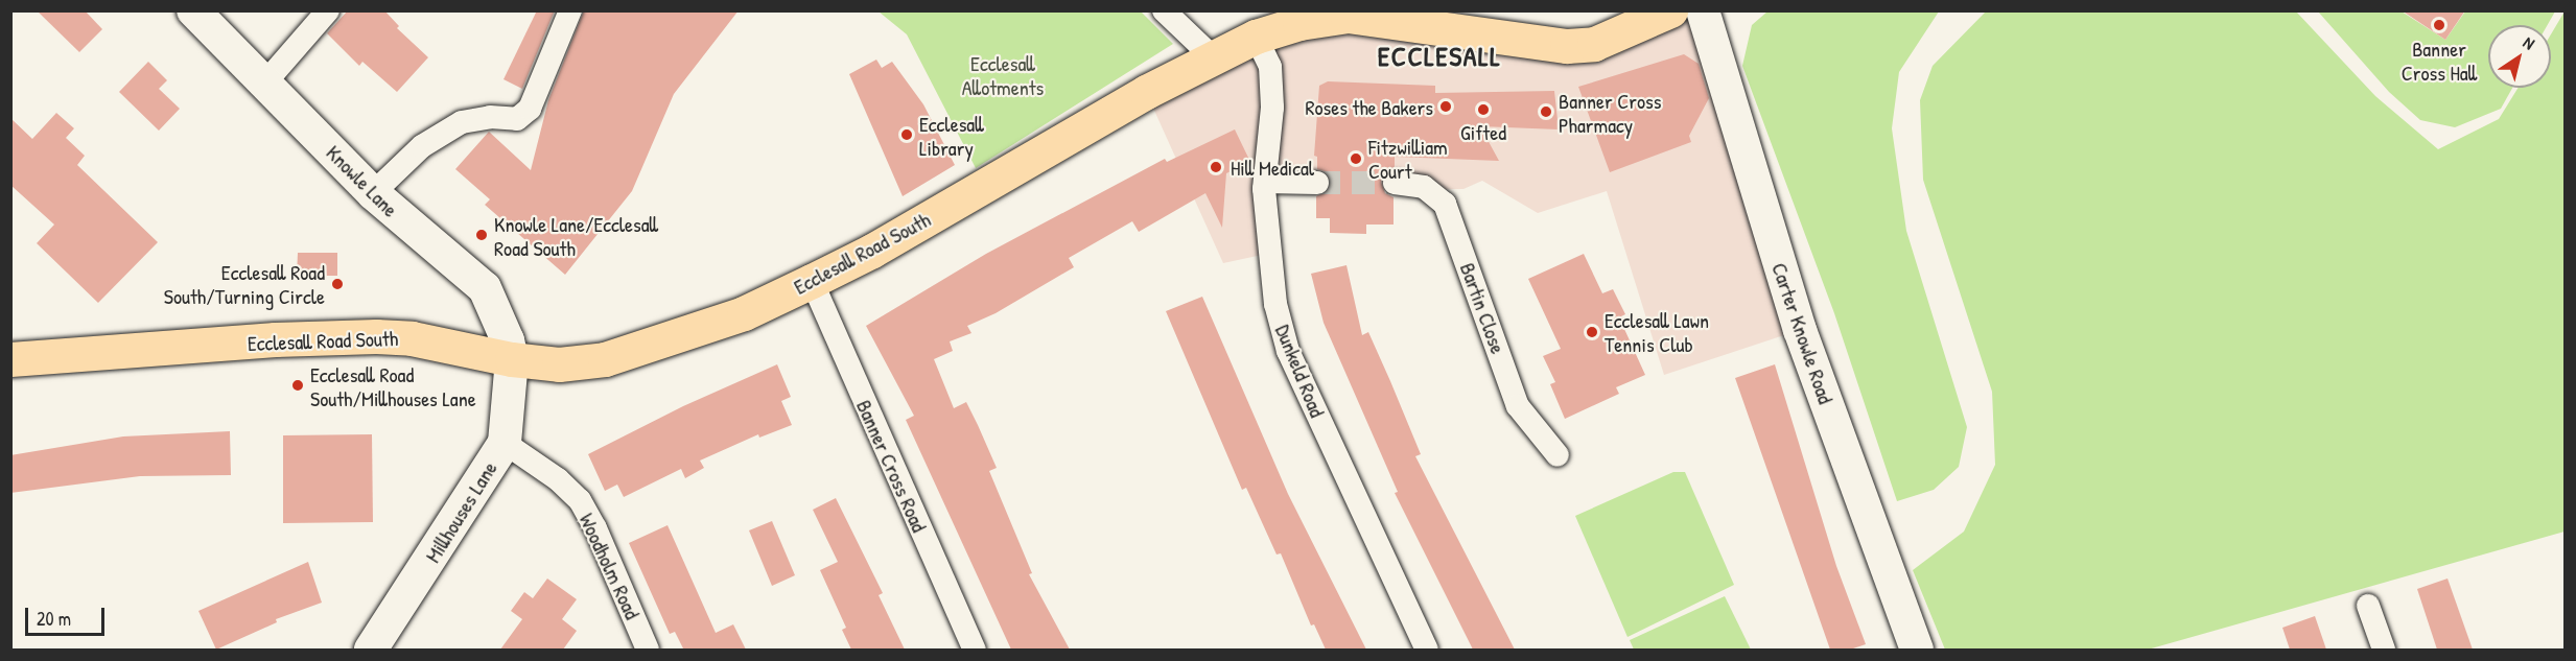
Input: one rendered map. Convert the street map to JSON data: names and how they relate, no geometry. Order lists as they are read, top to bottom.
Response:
{
  "streets": {
    "main road": ["Ecclesall Road South"],
    "street": [
      "Knowle Lane",
      "Bartin Close",
      "Carter Knowle Road",
      "Dunkeld Road",
      "Banner Cross Road",
      "Millhouses Lane",
      "Woodholm Road"
    ]
  },
  "crossings": [
    ["Knowle Lane", "Ecclesall Road South"],
    ["Knowle Lane", "Millhouses Lane"],
    ["Ecclesall Road South", "Dunkeld Road"],
    ["Ecclesall Road South", "Banner Cross Road"],
    ["Ecclesall Road South", "Millhouses Lane"],
    ["Millhouses Lane", "Woodholm Road"]
  ],
  "districts": ["ECCLESALL"],
  "parks": ["Ecclesall Allotments"],
  "places": [
    "Banner Cross Hall",
    "Roses the Bakers",
    "Gifted",
    "Banner Cross Pharmacy",
    "Ecclesall Library",
    "Fitzwilliam Court",
    "Hill Medical",
    "Knowle Lane/Ecclesall Road South",
    "Ecclesall Road South/Turning Circle",
    "Ecclesall Lawn Tennis Club",
    "Ecclesall Road South/Millhouses Lane"
  ],
  "scale_bar": "20 m",
  "north": "top right"
}
